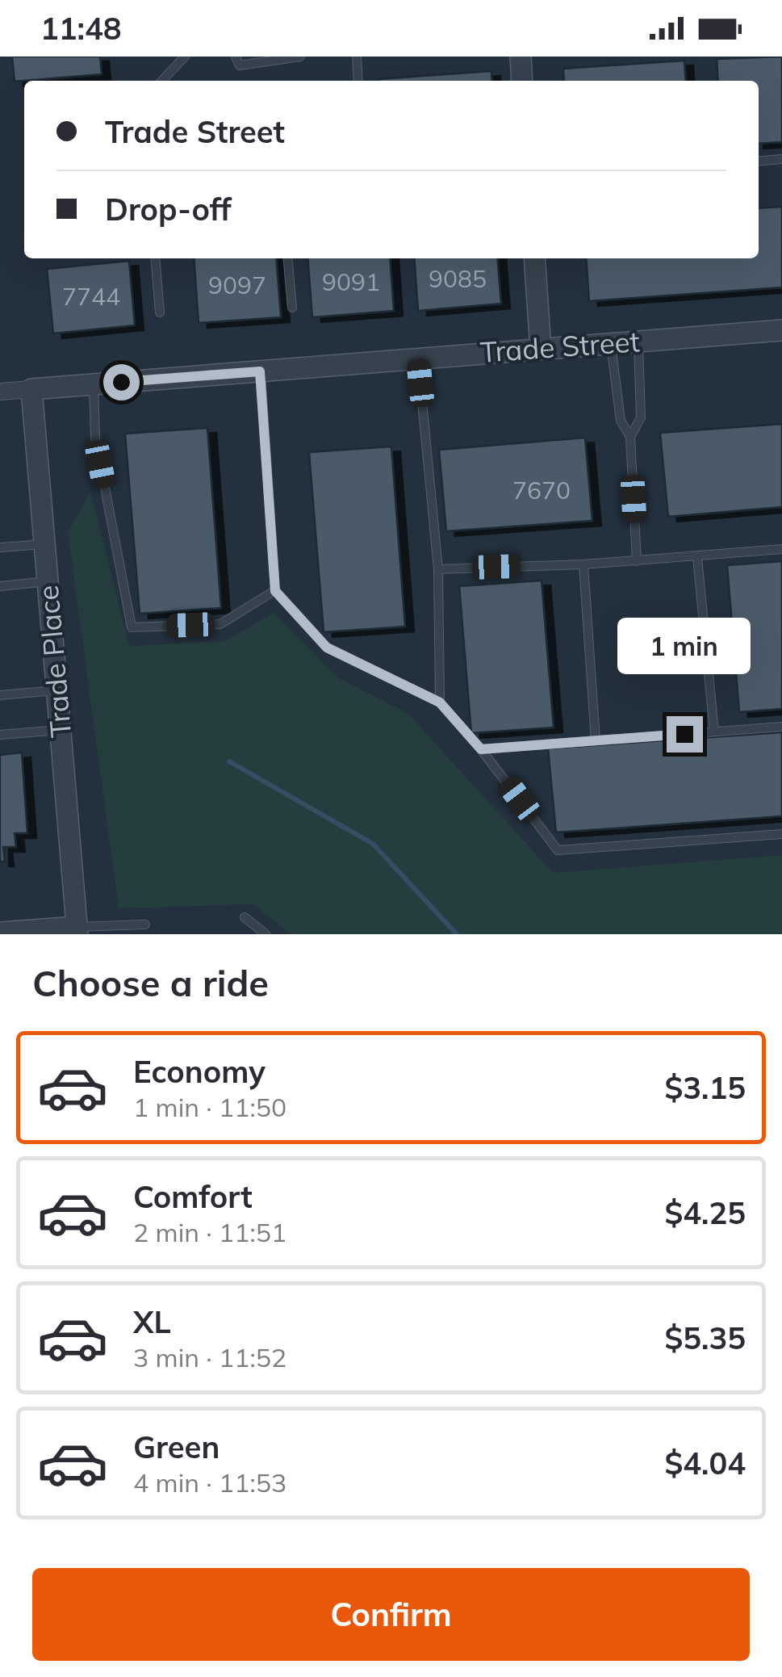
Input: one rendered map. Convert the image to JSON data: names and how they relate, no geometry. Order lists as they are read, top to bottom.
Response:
{
  "streets": {
    "street": ["Trade Street", "Trade Place"]
  },
  "crossings": [
    ["Trade Street", "Trade Place"]
  ],
  "house_numbers": [
    "9085",
    "9091",
    "9097",
    "7744",
    "7670"
  ],
  "page": {
    "status": "11:48",
    "banner": ["Trade Street", "Drop-off"],
    "bubble": "1 min",
    "heading": "Choose a ride",
    "list": [
      {
        "name": "Economy",
        "note": "1 min · 11:50",
        "value": "$3.15"
      },
      {
        "name": "Comfort",
        "note": "2 min · 11:51",
        "value": "$4.25"
      },
      {
        "name": "XL",
        "note": "3 min · 11:52",
        "value": "$5.35"
      },
      {
        "name": "Green",
        "note": "4 min · 11:53",
        "value": "$4.04"
      }
    ],
    "buttons": "Confirm"
  }
}
